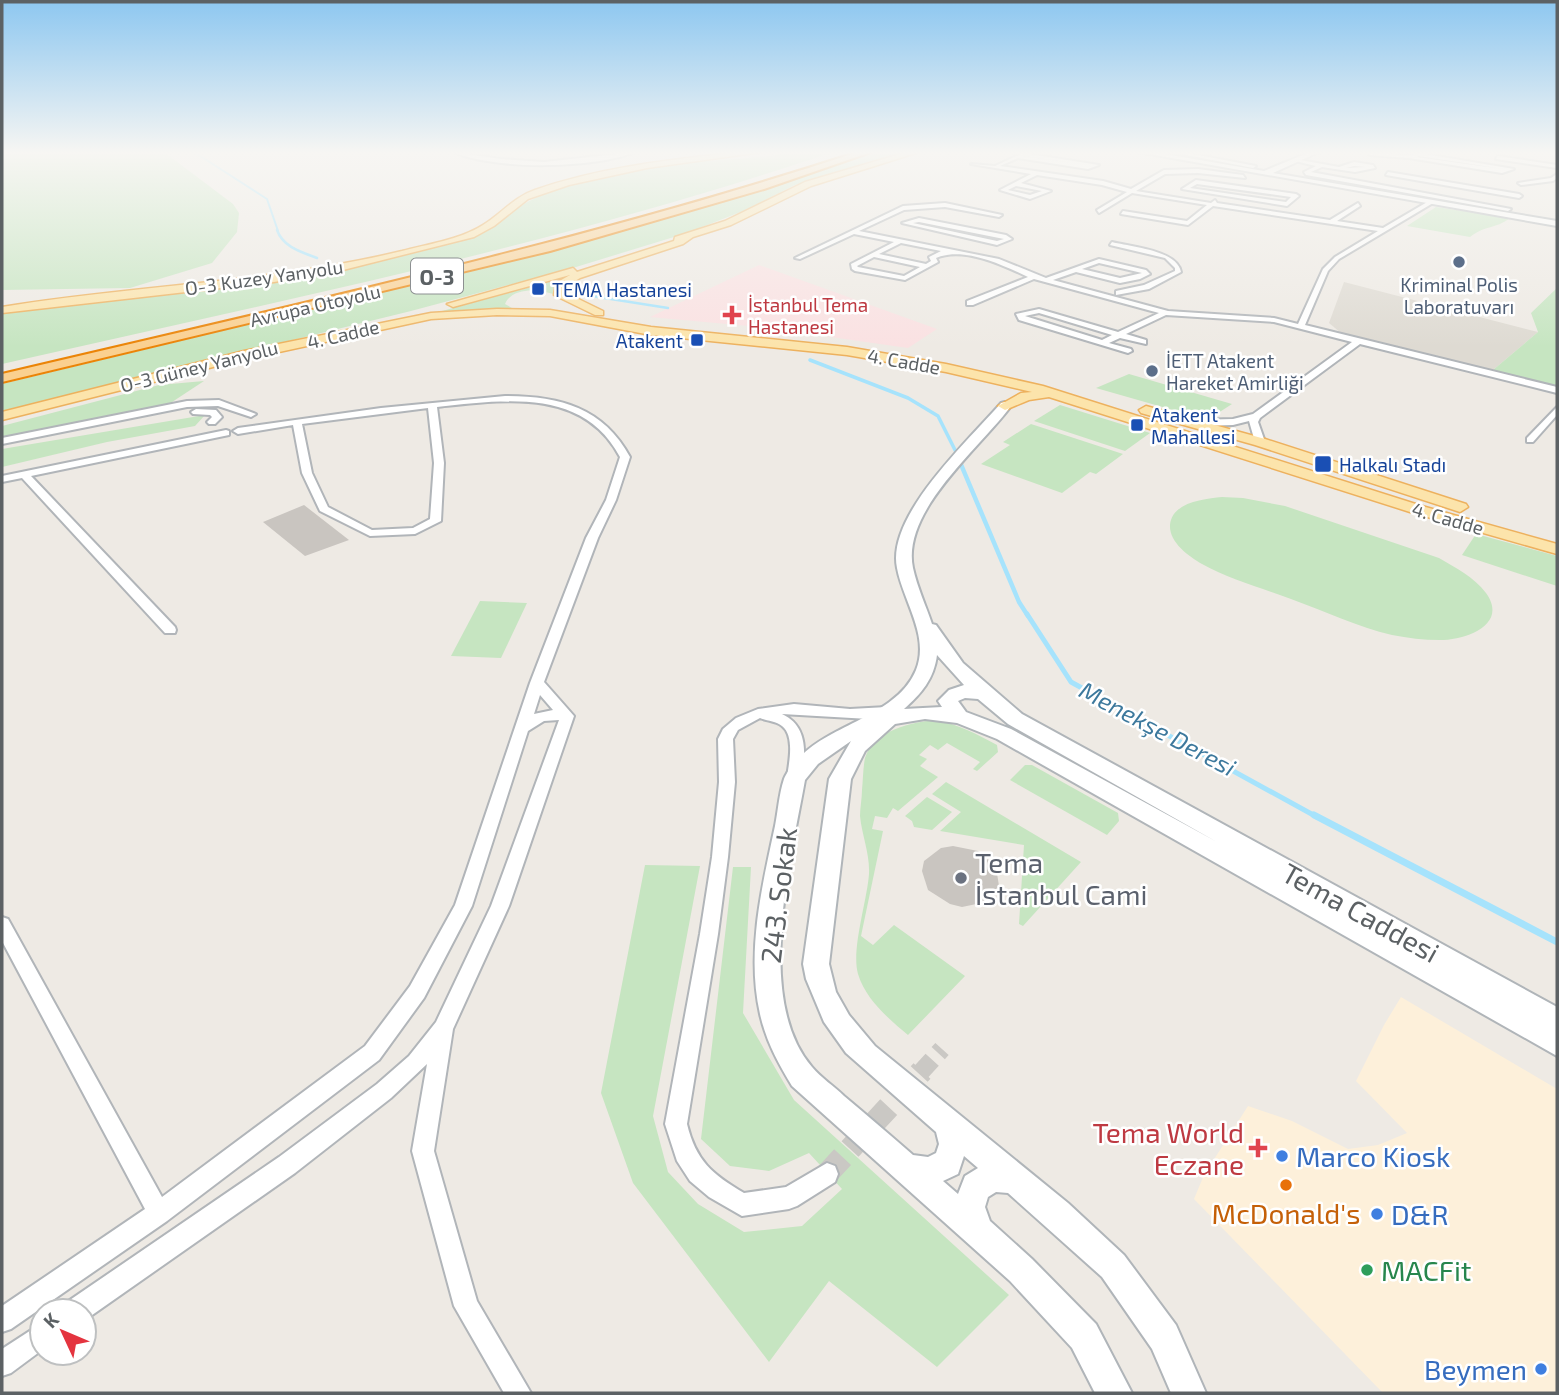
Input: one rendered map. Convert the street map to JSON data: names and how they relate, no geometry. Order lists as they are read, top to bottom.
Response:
{
  "streets": {
    "highway": ["O-3", "Avrupa Otoyolu"],
    "main road": ["O-3 Kuzey Yanyolu", "4. Cadde", "O-3 Güney Yanyolu"],
    "street": ["243. Sokak", "Tema Caddesi"]
  },
  "crossings": [
    ["4. Cadde", "O-3 Güney Yanyolu"],
    ["243. Sokak", "Tema Caddesi"]
  ],
  "water": ["Menekşe Deresi"],
  "places": {
    "other": [
      "Kriminal Polis Laboratuvarı",
      "İETT Atakent Hareket Amirliği",
      "Tema İstanbul Cami",
      "Marco Kiosk",
      "McDonald's",
      "D&R",
      "MACFit",
      "Beymen"
    ],
    "transit": [
      "TEMA Hastanesi",
      "Atakent",
      "Atakent Mahallesi",
      "Halkalı Stadı"
    ],
    "health": ["İstanbul Tema Hastanesi", "Tema World Eczane"]
  },
  "north": "top left"
}
